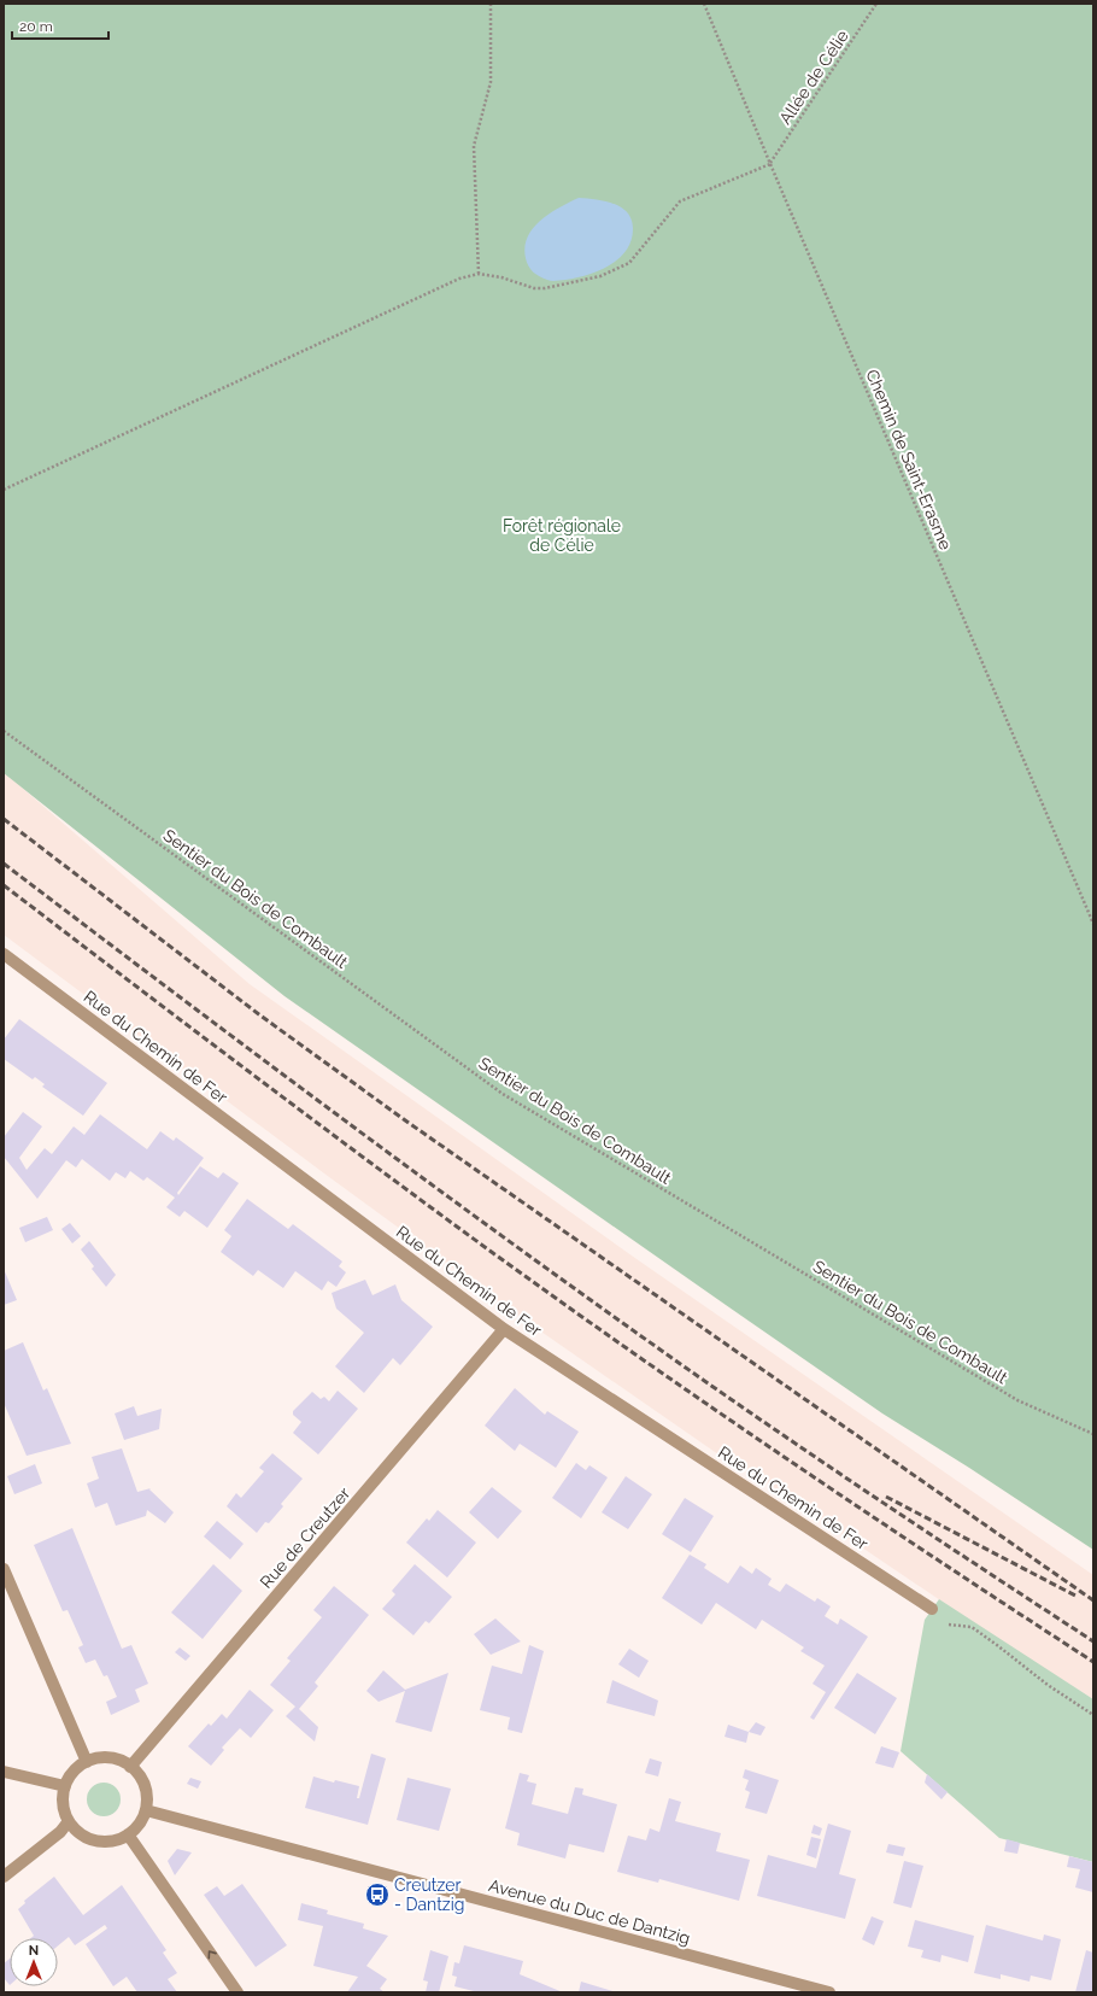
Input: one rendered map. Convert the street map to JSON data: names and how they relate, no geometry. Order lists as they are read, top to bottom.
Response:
{
  "streets": {
    "street": ["Rue du Chemin de Fer", "Rue de Creutzer", "Avenue du Duc de Dantzig"],
    "path": ["Allée de Célie", "Chemin de Saint-Erasme", "Sentier du Bois de Combault"]
  },
  "crossings": [
    ["Allée de Célie", "Chemin de Saint-Erasme"],
    ["Rue du Chemin de Fer", "Rue de Creutzer"],
    ["Rue de Creutzer", "Avenue du Duc de Dantzig"]
  ],
  "parks": ["Forêt régionale de Célie"],
  "places": {
    "bus stop": ["Creutzer - Dantzig"]
  },
  "scale_bar": "20 m",
  "north": "top"
}
